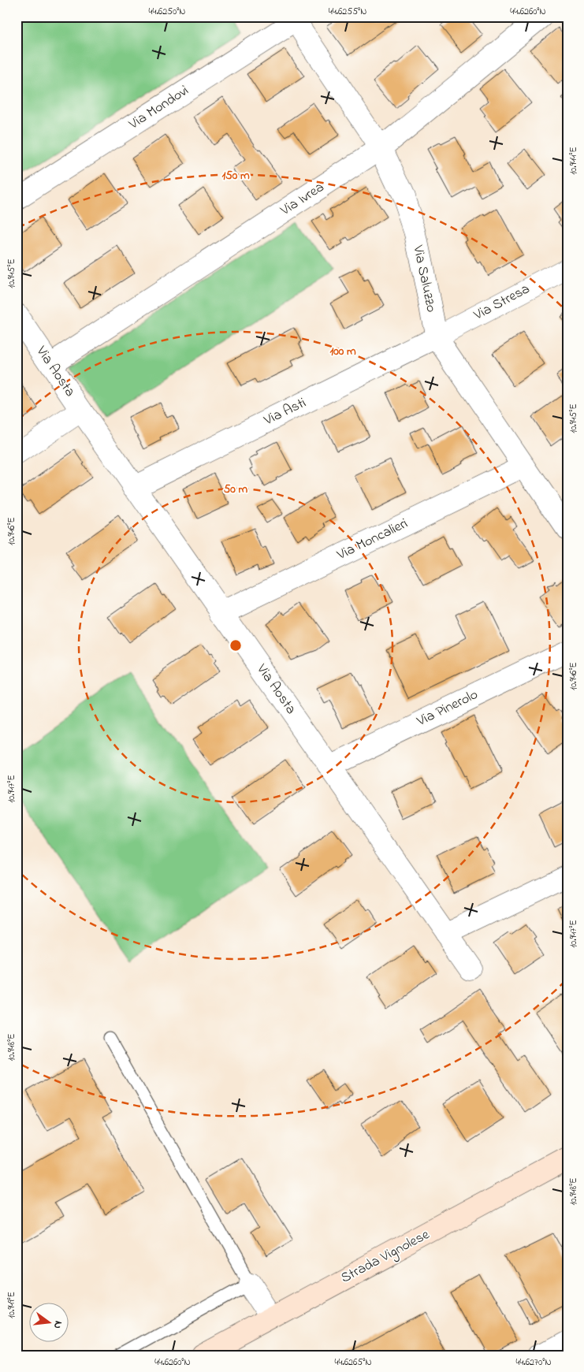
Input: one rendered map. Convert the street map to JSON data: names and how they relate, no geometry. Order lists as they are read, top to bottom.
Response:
{
  "streets": {
    "main road": ["Strada Vignolese"],
    "street": [
      "Via Mondovì",
      "Via Ivrea",
      "Via Saluzzo",
      "Via Stresa",
      "Via Aosta",
      "Via Asti",
      "Via Moncalieri",
      "Via Pinerolo"
    ]
  },
  "crossings": [
    ["Via Mondovì", "Via Saluzzo"],
    ["Via Ivrea", "Via Saluzzo"],
    ["Via Ivrea", "Via Aosta"],
    ["Via Saluzzo", "Via Stresa"],
    ["Via Saluzzo", "Via Asti"],
    ["Via Saluzzo", "Via Moncalieri"],
    ["Via Stresa", "Via Asti"],
    ["Via Aosta", "Via Asti"],
    ["Via Aosta", "Via Moncalieri"],
    ["Via Aosta", "Via Pinerolo"]
  ],
  "north": "right",
  "coordinates": [
    "44.6250°N",
    "44.6255°N",
    "44.6260°N",
    "10.944°E",
    "10.945°E",
    "10.946°E",
    "10.947°E",
    "10.948°E",
    "10.949°E",
    "44.6265°N",
    "44.6270°N"
  ],
  "rings": ["150 m", "100 m", "50 m"]
}
